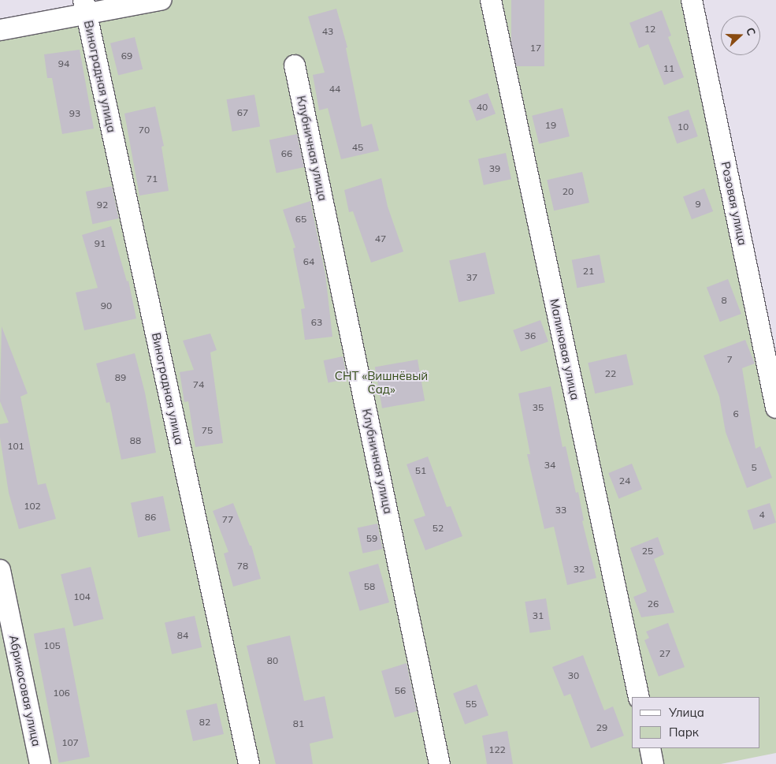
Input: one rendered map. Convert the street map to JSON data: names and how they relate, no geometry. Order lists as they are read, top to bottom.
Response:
{
  "streets": {
    "street": [
      "Виноградная улица",
      "Клубничная улица",
      "Розовая улица",
      "Малиновая улица",
      "Абрикосовая улица"
    ]
  },
  "parks": ["СНТ «Вишнёвый Cад»"],
  "house_numbers": [
    "12",
    "43",
    "17",
    "69",
    "94",
    "11",
    "44",
    "40",
    "67",
    "93",
    "19",
    "10",
    "70",
    "45",
    "66",
    "39",
    "71",
    "20",
    "9",
    "92",
    "65",
    "47",
    "91",
    "64",
    "21",
    "37",
    "8",
    "90",
    "63",
    "36",
    "7",
    "22",
    "89",
    "74",
    "35",
    "6",
    "75",
    "88",
    "101",
    "34",
    "5",
    "51",
    "24",
    "102",
    "33",
    "4",
    "86",
    "77",
    "52",
    "59",
    "25",
    "78",
    "32",
    "58",
    "104",
    "26",
    "31",
    "84",
    "105",
    "27",
    "80",
    "30",
    "56",
    "106",
    "55",
    "82",
    "81",
    "29",
    "107",
    "122"
  ],
  "legend": ["Улица", "Парк"],
  "north": "right"
}
